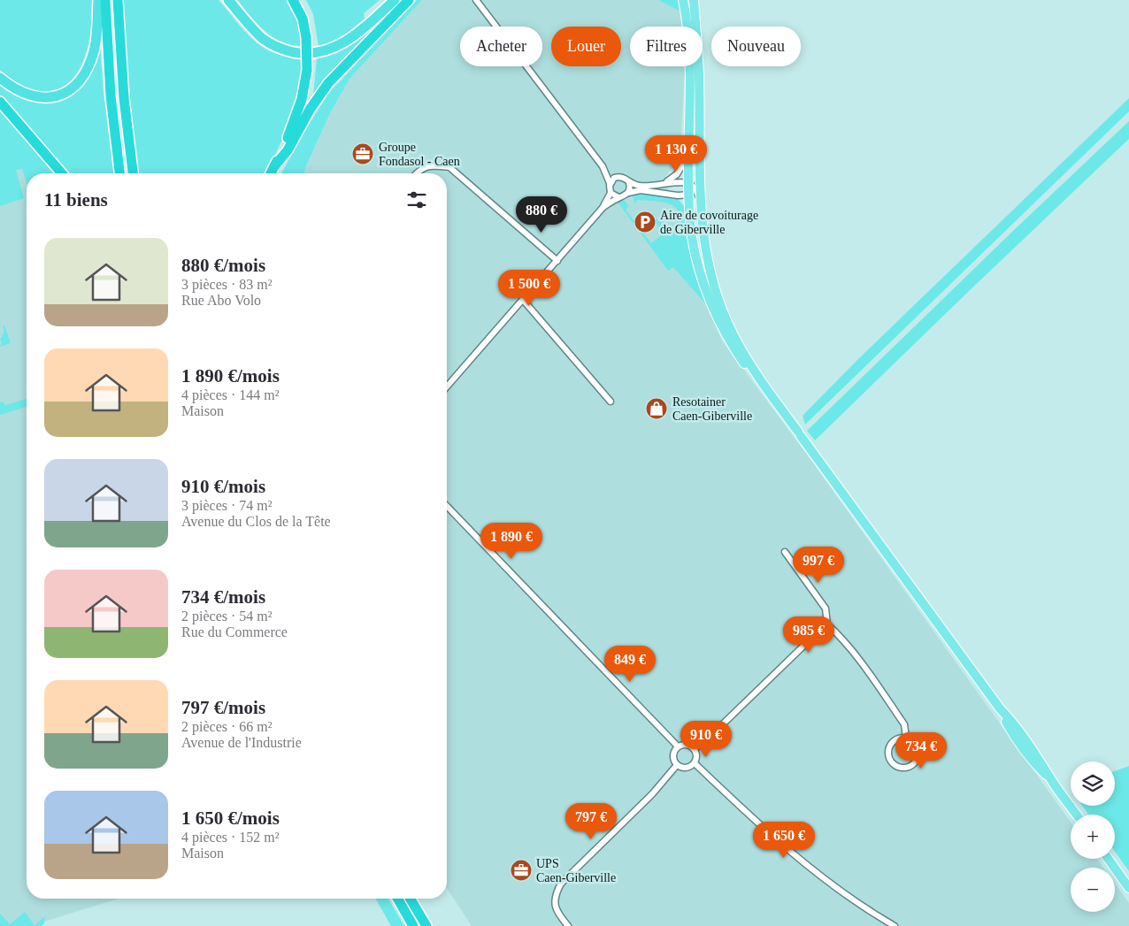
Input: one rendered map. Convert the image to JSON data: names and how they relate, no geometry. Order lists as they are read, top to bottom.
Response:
{
  "places": {
    "office": ["Groupe Fondasol - Caen", "UPS Caen-Giberville"],
    "parking": ["Aire de covoiturage de Giberville"],
    "shop": ["Resotainer Caen-Giberville"]
  },
  "page": {
    "chip": [
      "Acheter",
      "Louer",
      "Filtres",
      "Nouveau"
    ],
    "price": [
      "1 130 €",
      "880 €",
      "1 500 €",
      "1 890 €",
      "997 €",
      "985 €",
      "849 €",
      "910 €",
      "734 €",
      "797 €",
      "1 650 €"
    ],
    "heading": "11 biens",
    "list": [
      {
        "name": "880 €/mois",
        "note": "3 pièces · 83 m² · Rue Abo Volo"
      },
      {
        "name": "1 890 €/mois",
        "note": "4 pièces · 144 m² · Maison"
      },
      {
        "name": "910 €/mois",
        "note": "3 pièces · 74 m² · Avenue du Clos de la Tête"
      },
      {
        "name": "734 €/mois",
        "note": "2 pièces · 54 m² · Rue du Commerce"
      },
      {
        "name": "797 €/mois",
        "note": "2 pièces · 66 m² · Avenue de l'Industrie"
      },
      {
        "name": "1 650 €/mois",
        "note": "4 pièces · 152 m² · Maison"
      }
    ],
    "map_buttons": ["+", "−"]
  }
}
